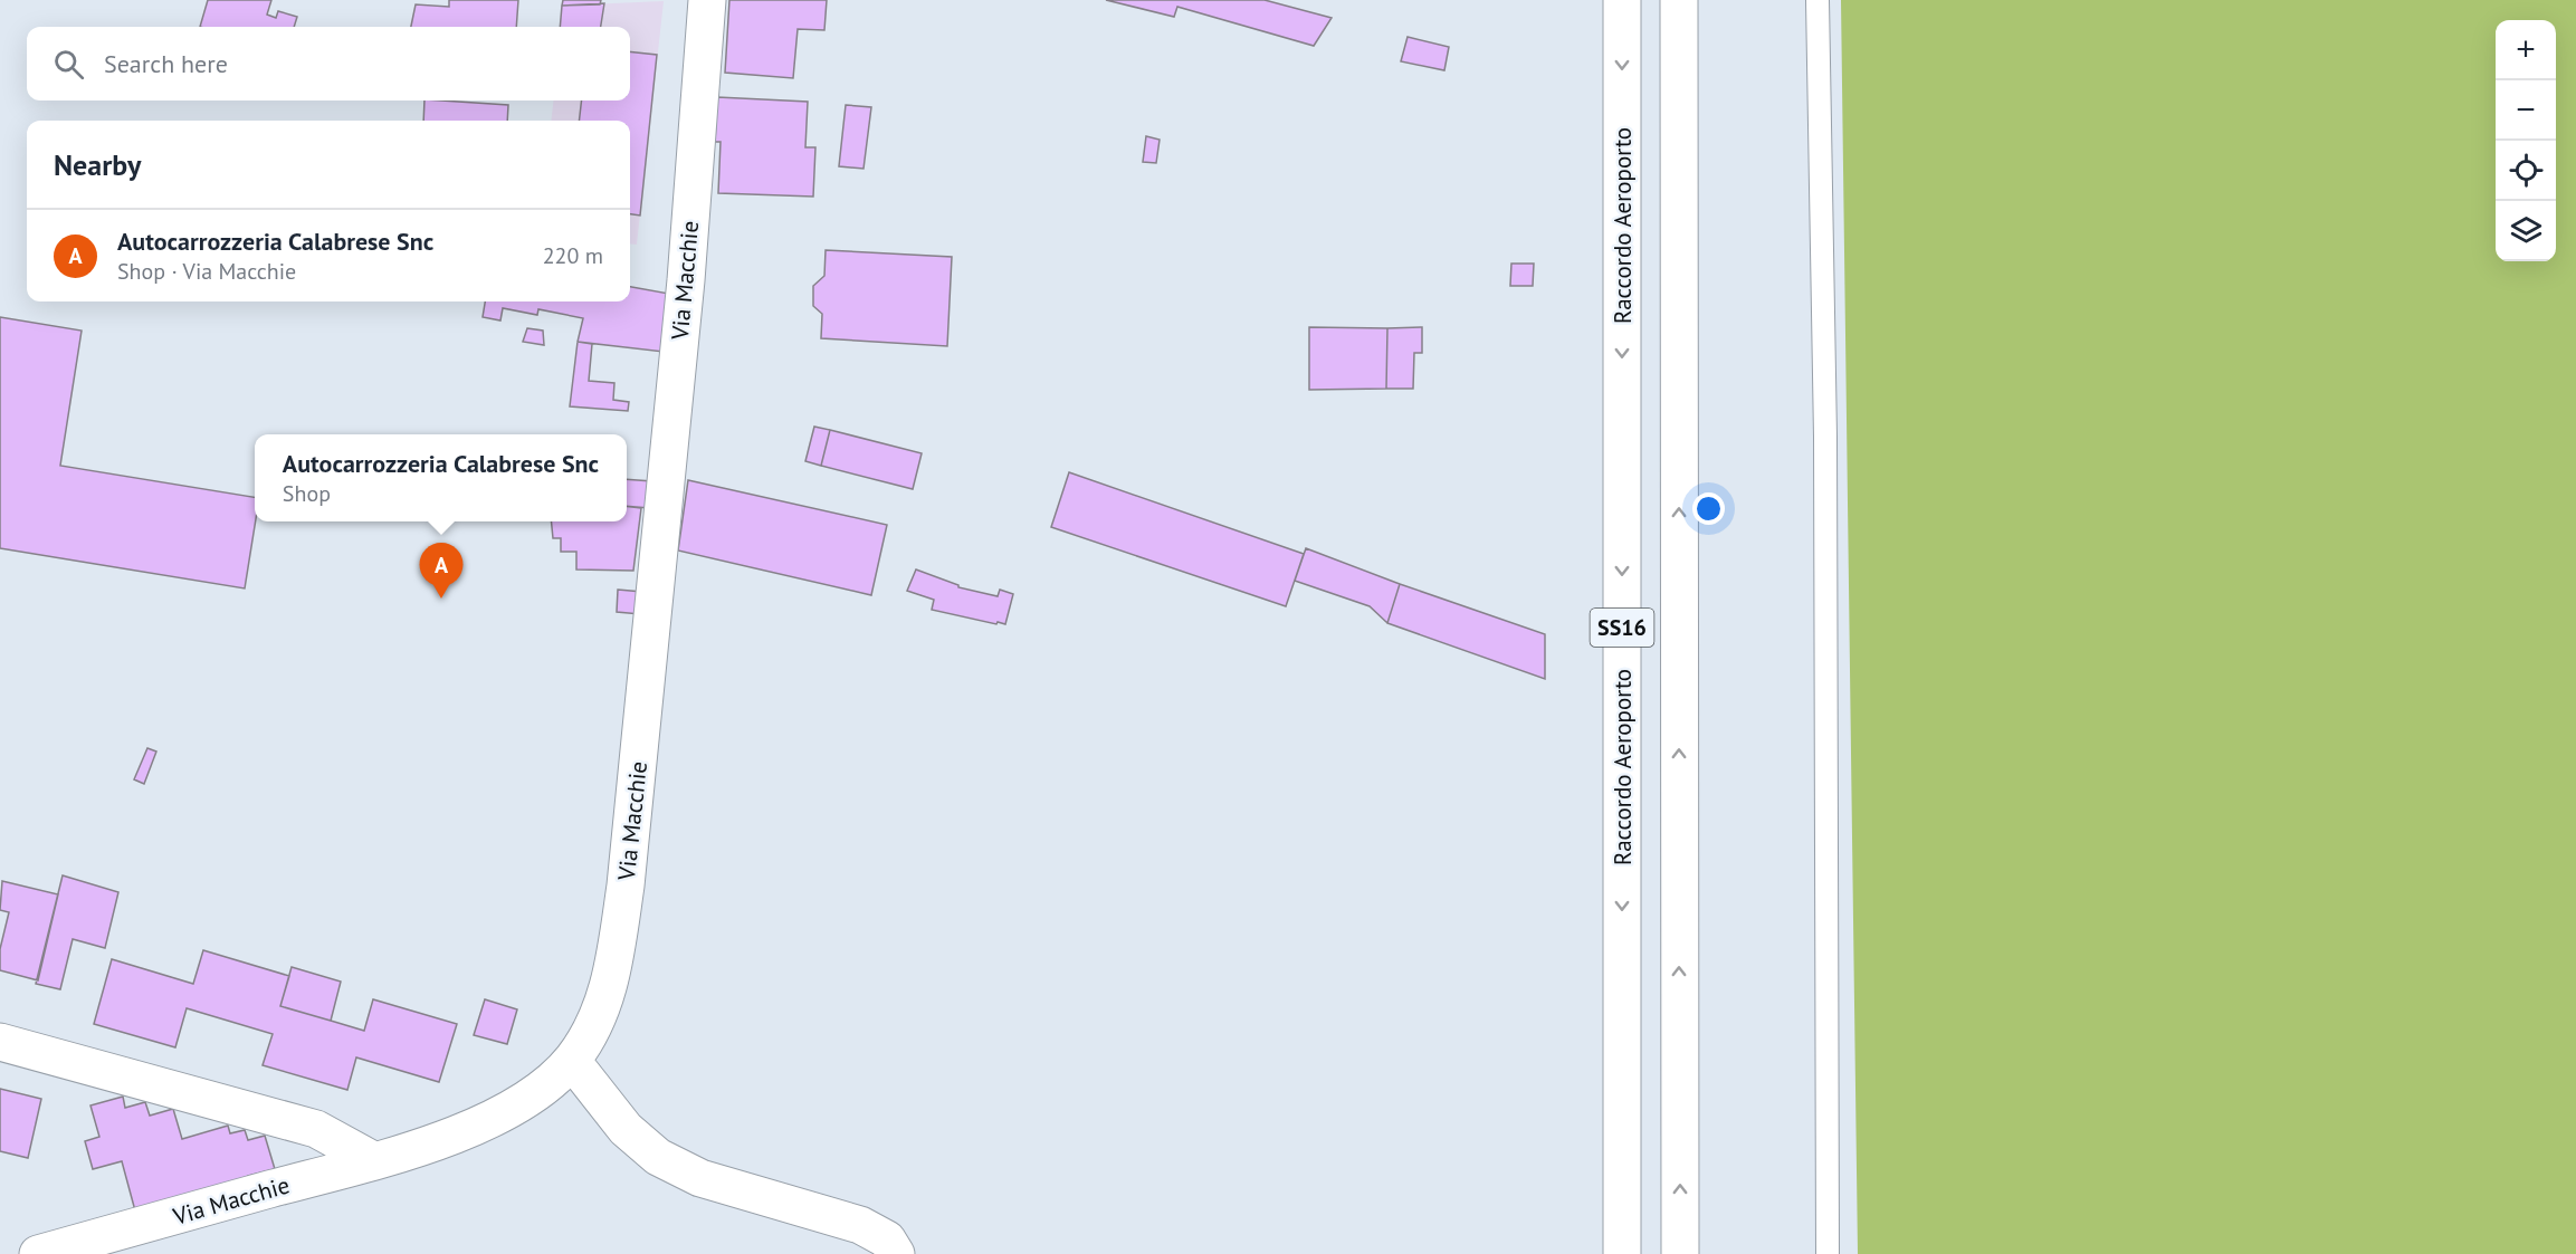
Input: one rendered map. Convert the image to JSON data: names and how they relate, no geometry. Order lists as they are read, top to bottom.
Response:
{
  "streets": {
    "main road": ["Raccordo Aeroporto", "Via Macchie", "SS16"]
  },
  "page": {
    "map_buttons": ["+", "−"],
    "search": "Search here",
    "heading": "Nearby",
    "list": [
      {
        "mark": "A",
        "name": "Autocarrozzeria Calabrese Snc",
        "note": "Shop · Via Macchie",
        "value": "220 m"
      }
    ],
    "popup": ["Autocarrozzeria Calabrese Snc", "Shop"],
    "pins": "A"
  }
}
